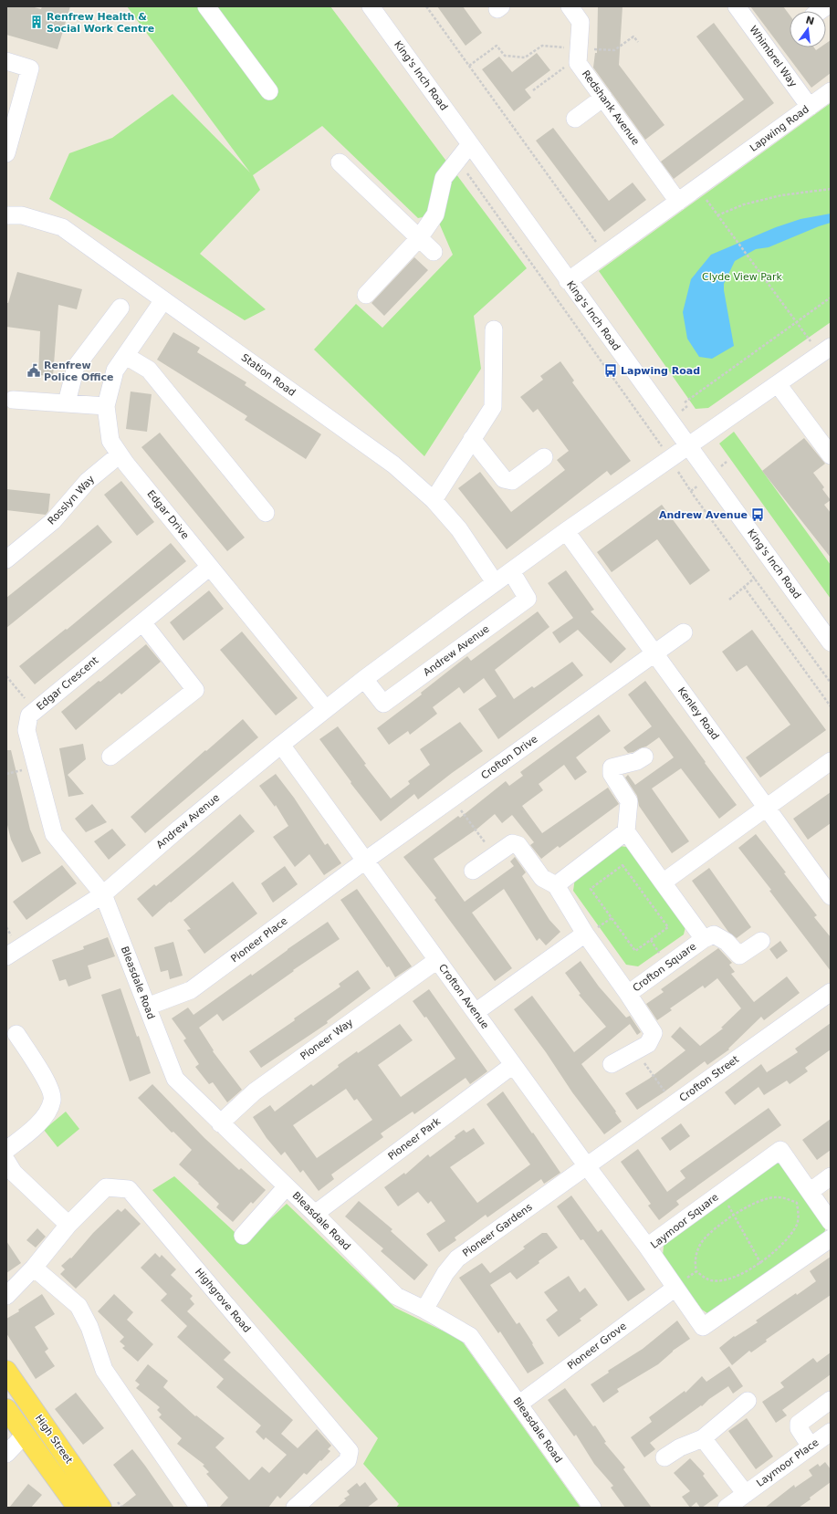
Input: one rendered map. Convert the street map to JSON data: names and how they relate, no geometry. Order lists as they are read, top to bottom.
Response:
{
  "streets": {
    "main road": ["High Street"],
    "street": [
      "Whimbrel Way",
      "King's Inch Road",
      "Redshank Avenue",
      "Lapwing Road",
      "Station Road",
      "Rosslyn Way",
      "Edgar Drive",
      "Andrew Avenue",
      "Edgar Crescent",
      "Kenley Road",
      "Crofton Drive",
      "Pioneer Place",
      "Crofton Square",
      "Bleasdale Road",
      "Crofton Avenue",
      "Pioneer Way",
      "Crofton Street",
      "Pioneer Park",
      "Laymoor Square",
      "Pioneer Gardens",
      "Highgrove Road",
      "Pioneer Grove",
      "Laymoor Place"
    ]
  },
  "crossings": [
    ["Whimbrel Way", "Lapwing Road"],
    ["King's Inch Road", "Lapwing Road"],
    ["King's Inch Road", "Andrew Avenue"],
    ["Redshank Avenue", "Lapwing Road"],
    ["Station Road", "Edgar Drive"],
    ["Station Road", "Andrew Avenue"],
    ["Rosslyn Way", "Edgar Drive"],
    ["Edgar Drive", "Andrew Avenue"],
    ["Edgar Drive", "Edgar Crescent"],
    ["Andrew Avenue", "Edgar Crescent"],
    ["Andrew Avenue", "Kenley Road"],
    ["Andrew Avenue", "Bleasdale Road"],
    ["Andrew Avenue", "Crofton Avenue"],
    ["Edgar Crescent", "Bleasdale Road"],
    ["Kenley Road", "Crofton Drive"],
    ["Crofton Drive", "Pioneer Place"],
    ["Crofton Drive", "Crofton Avenue"],
    ["Pioneer Place", "Bleasdale Road"],
    ["Pioneer Place", "Crofton Avenue"],
    ["Bleasdale Road", "Pioneer Way"],
    ["Bleasdale Road", "Pioneer Park"],
    ["Bleasdale Road", "Pioneer Gardens"],
    ["Bleasdale Road", "Pioneer Grove"],
    ["Crofton Avenue", "Pioneer Way"],
    ["Crofton Avenue", "Crofton Street"],
    ["Crofton Avenue", "Pioneer Park"],
    ["Crofton Avenue", "Laymoor Square"],
    ["Crofton Avenue", "Pioneer Gardens"],
    ["Crofton Street", "Pioneer Gardens"],
    ["Laymoor Square", "Pioneer Grove"]
  ],
  "parks": ["Clyde View Park"],
  "places": {
    "building": ["Renfrew Health & Social Work Centre"],
    "public building": ["Renfrew Police Office"],
    "bus stop": ["Lapwing Road", "Andrew Avenue"]
  },
  "north": "top"
}
